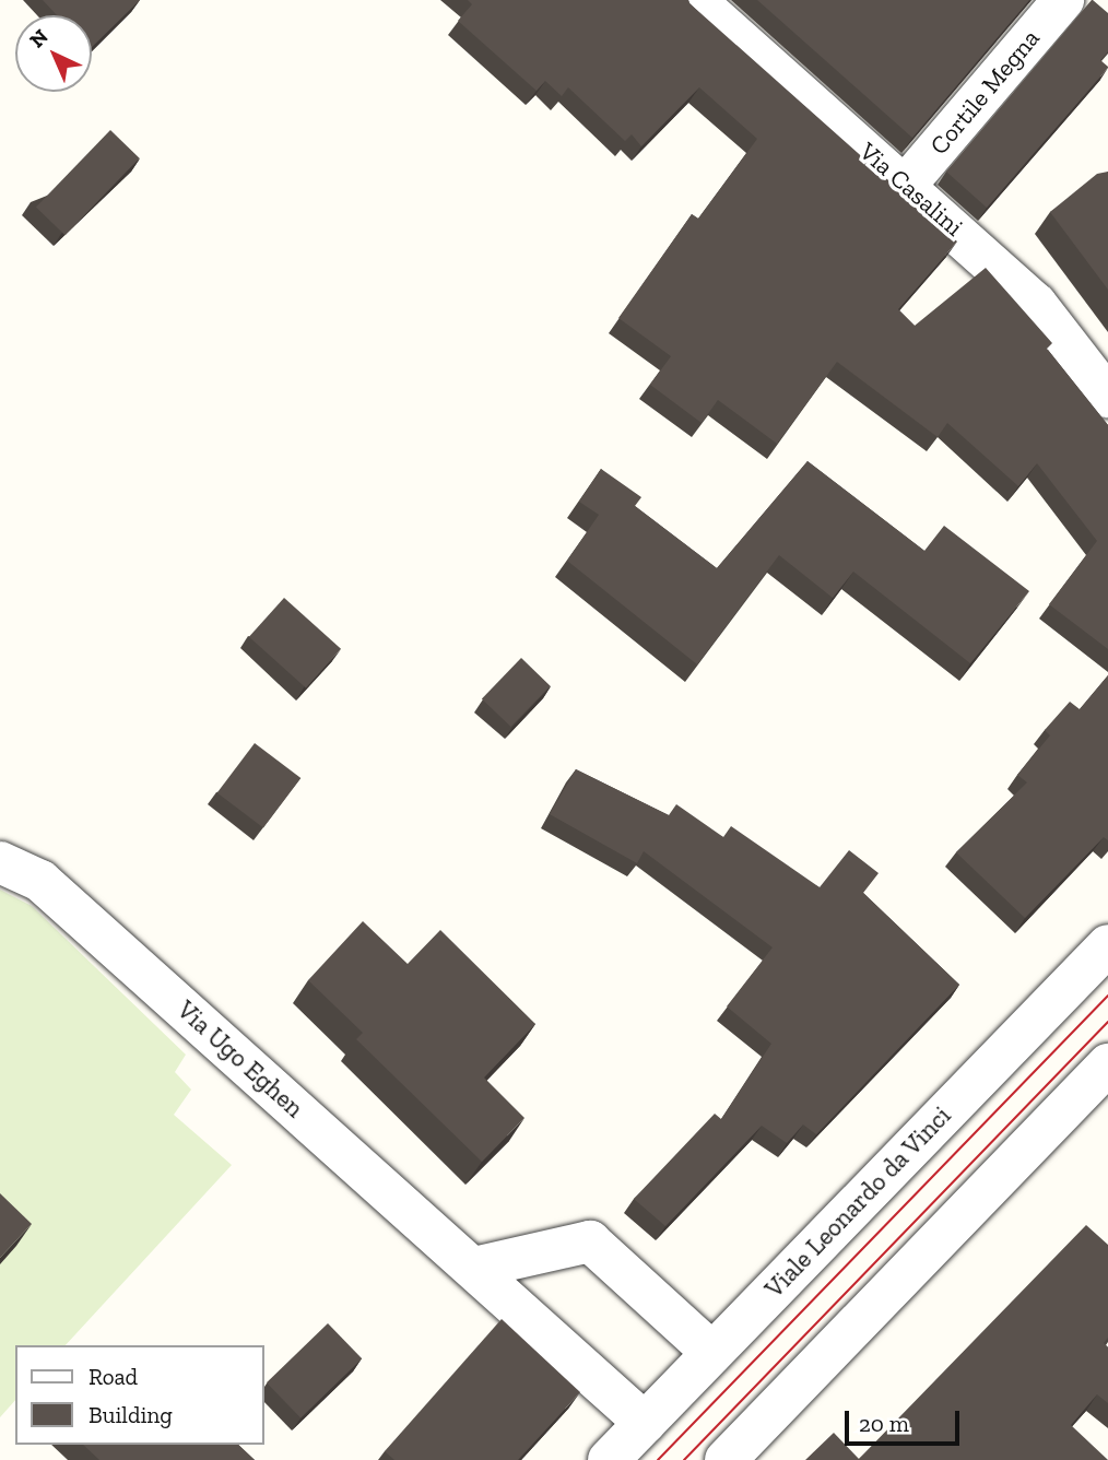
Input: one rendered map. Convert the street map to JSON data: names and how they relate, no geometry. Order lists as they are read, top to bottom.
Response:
{
  "streets": {
    "street": [
      "Cortile Megna",
      "Via Casalini",
      "Via Ugo Eghen",
      "Viale Leonardo da Vinci"
    ]
  },
  "crossings": [
    ["Cortile Megna", "Via Casalini"],
    ["Via Ugo Eghen", "Viale Leonardo da Vinci"]
  ],
  "legend": ["Road", "Building"],
  "scale_bar": "20 m",
  "north": "top left"
}
